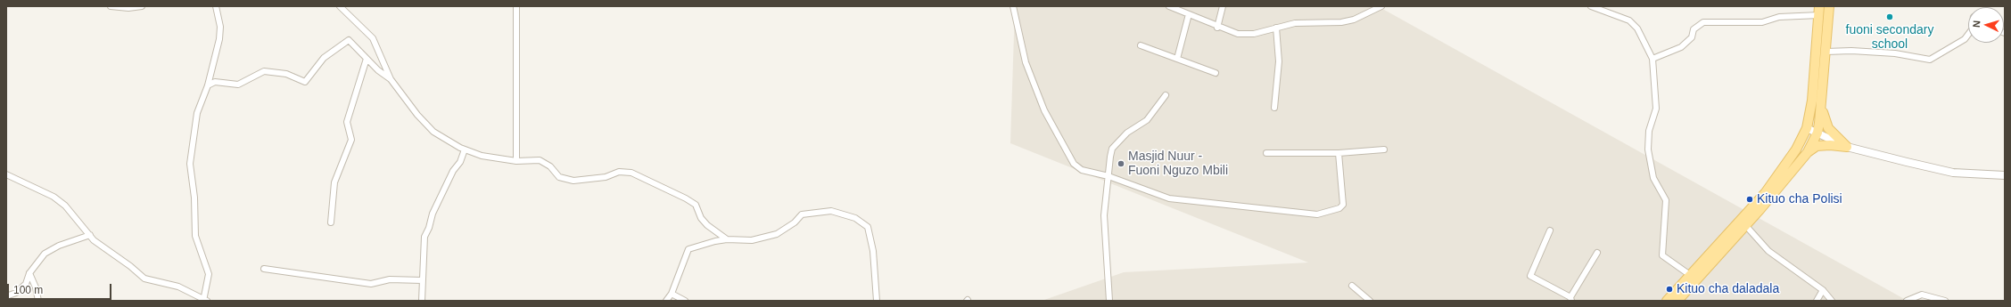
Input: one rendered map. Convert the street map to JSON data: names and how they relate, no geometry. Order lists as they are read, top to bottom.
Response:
{
  "places": [
    "fuoni secondary school",
    "Masjid Nuur - Fuoni Nguzo Mbili",
    "Kituo cha Polisi",
    "Kituo cha daladala"
  ],
  "scale_bar": "100 m",
  "north": "left"
}
